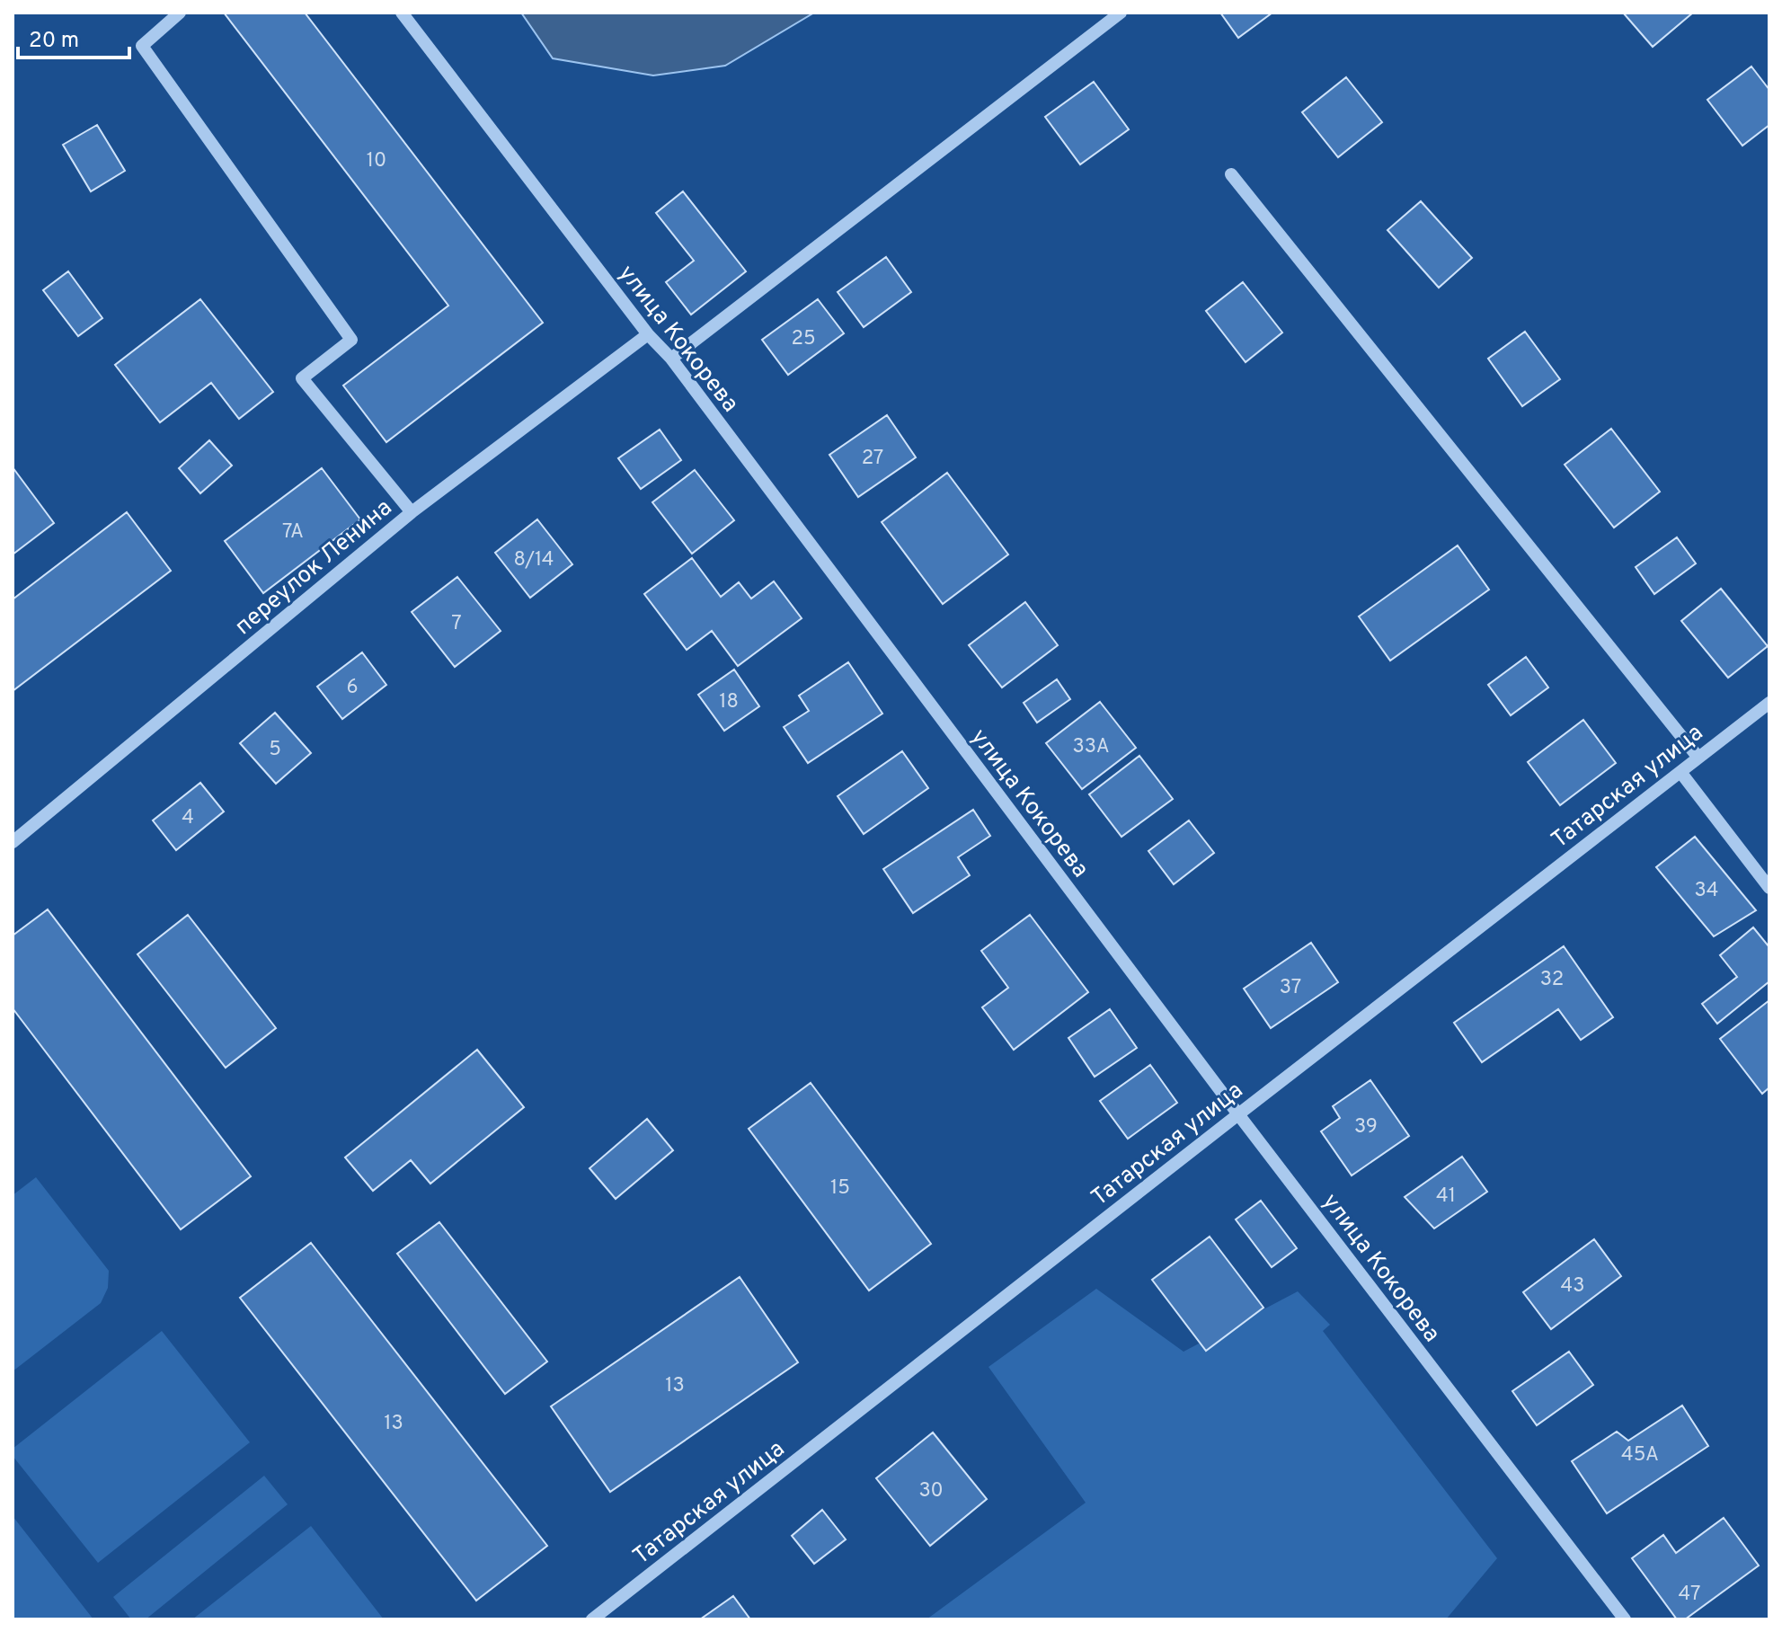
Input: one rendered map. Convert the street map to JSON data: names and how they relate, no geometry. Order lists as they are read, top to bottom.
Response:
{
  "streets": {
    "street": ["улица Кокорева", "переулок Ленина", "Татарская улица"]
  },
  "crossings": [
    ["улица Кокорева", "переулок Ленина"],
    ["улица Кокорева", "Татарская улица"]
  ],
  "house_numbers": [
    "10",
    "25",
    "27",
    "7А",
    "8/14",
    "7",
    "6",
    "18",
    "33А",
    "5",
    "4",
    "34",
    "32",
    "37",
    "39",
    "15",
    "41",
    "43",
    "13",
    "13",
    "45А",
    "30",
    "47"
  ],
  "scale_bar": "20 m"
}
